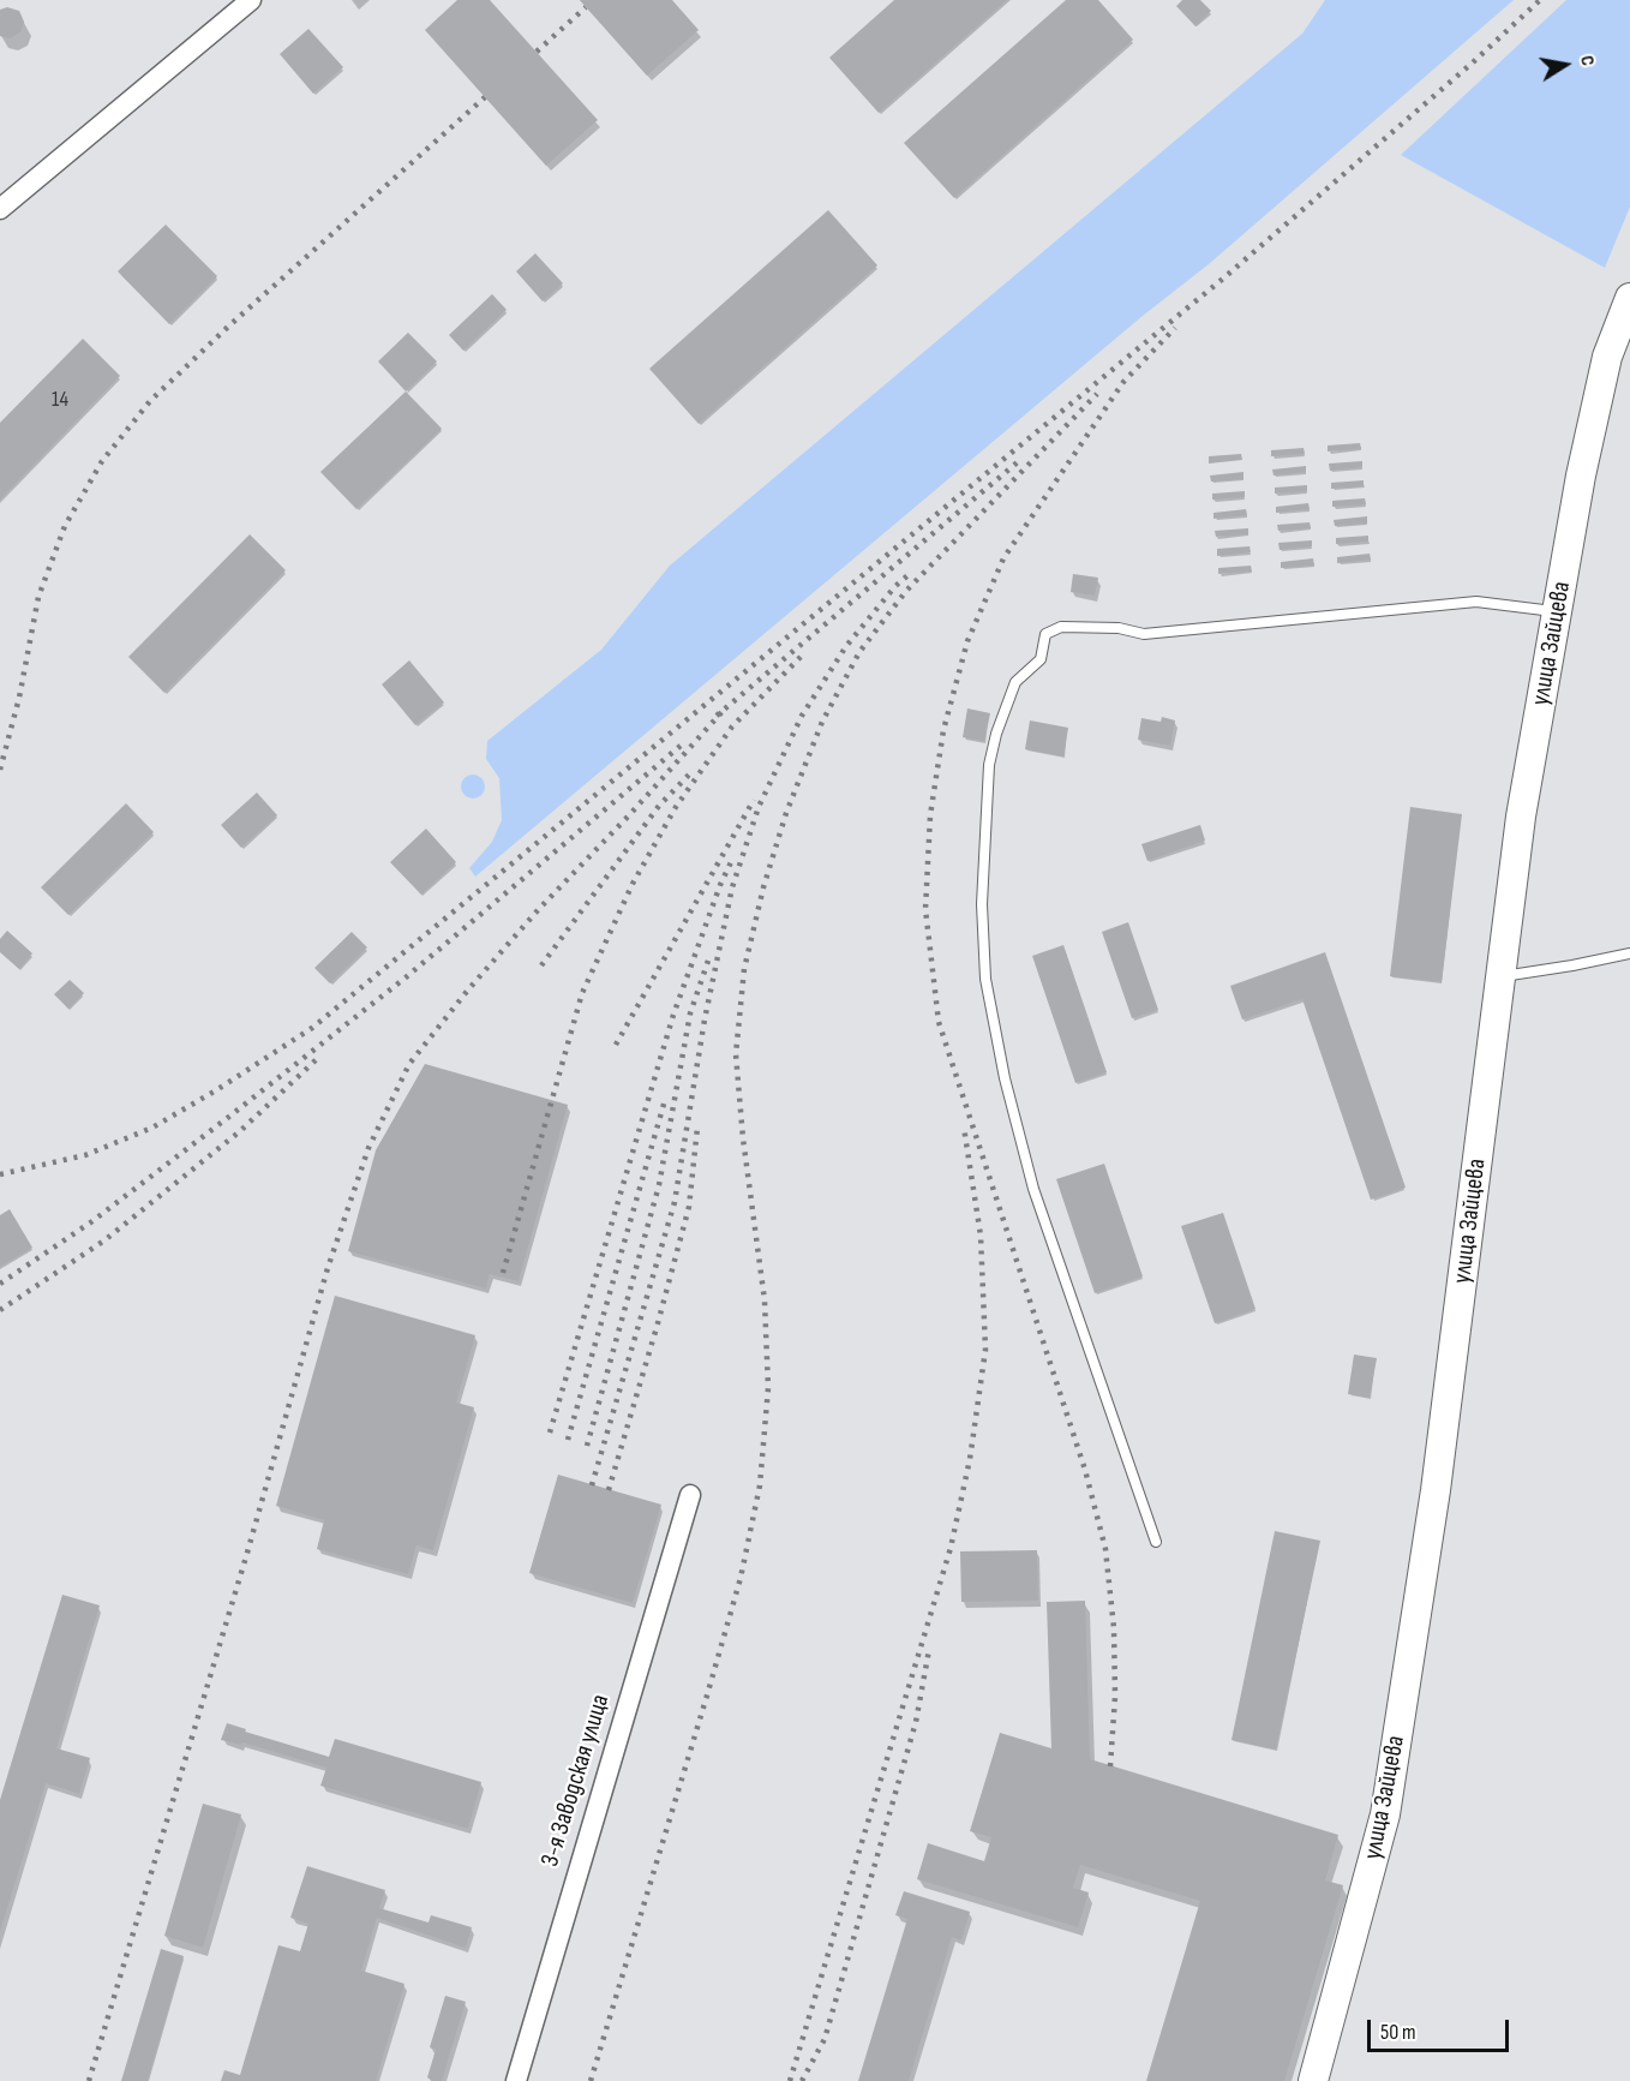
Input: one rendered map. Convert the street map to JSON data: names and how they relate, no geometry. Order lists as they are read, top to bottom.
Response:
{
  "streets": {
    "street": ["улица Зайцева", "3-я Заводская улица"]
  },
  "house_numbers": ["14"],
  "scale_bar": "50 m",
  "north": "right"
}
